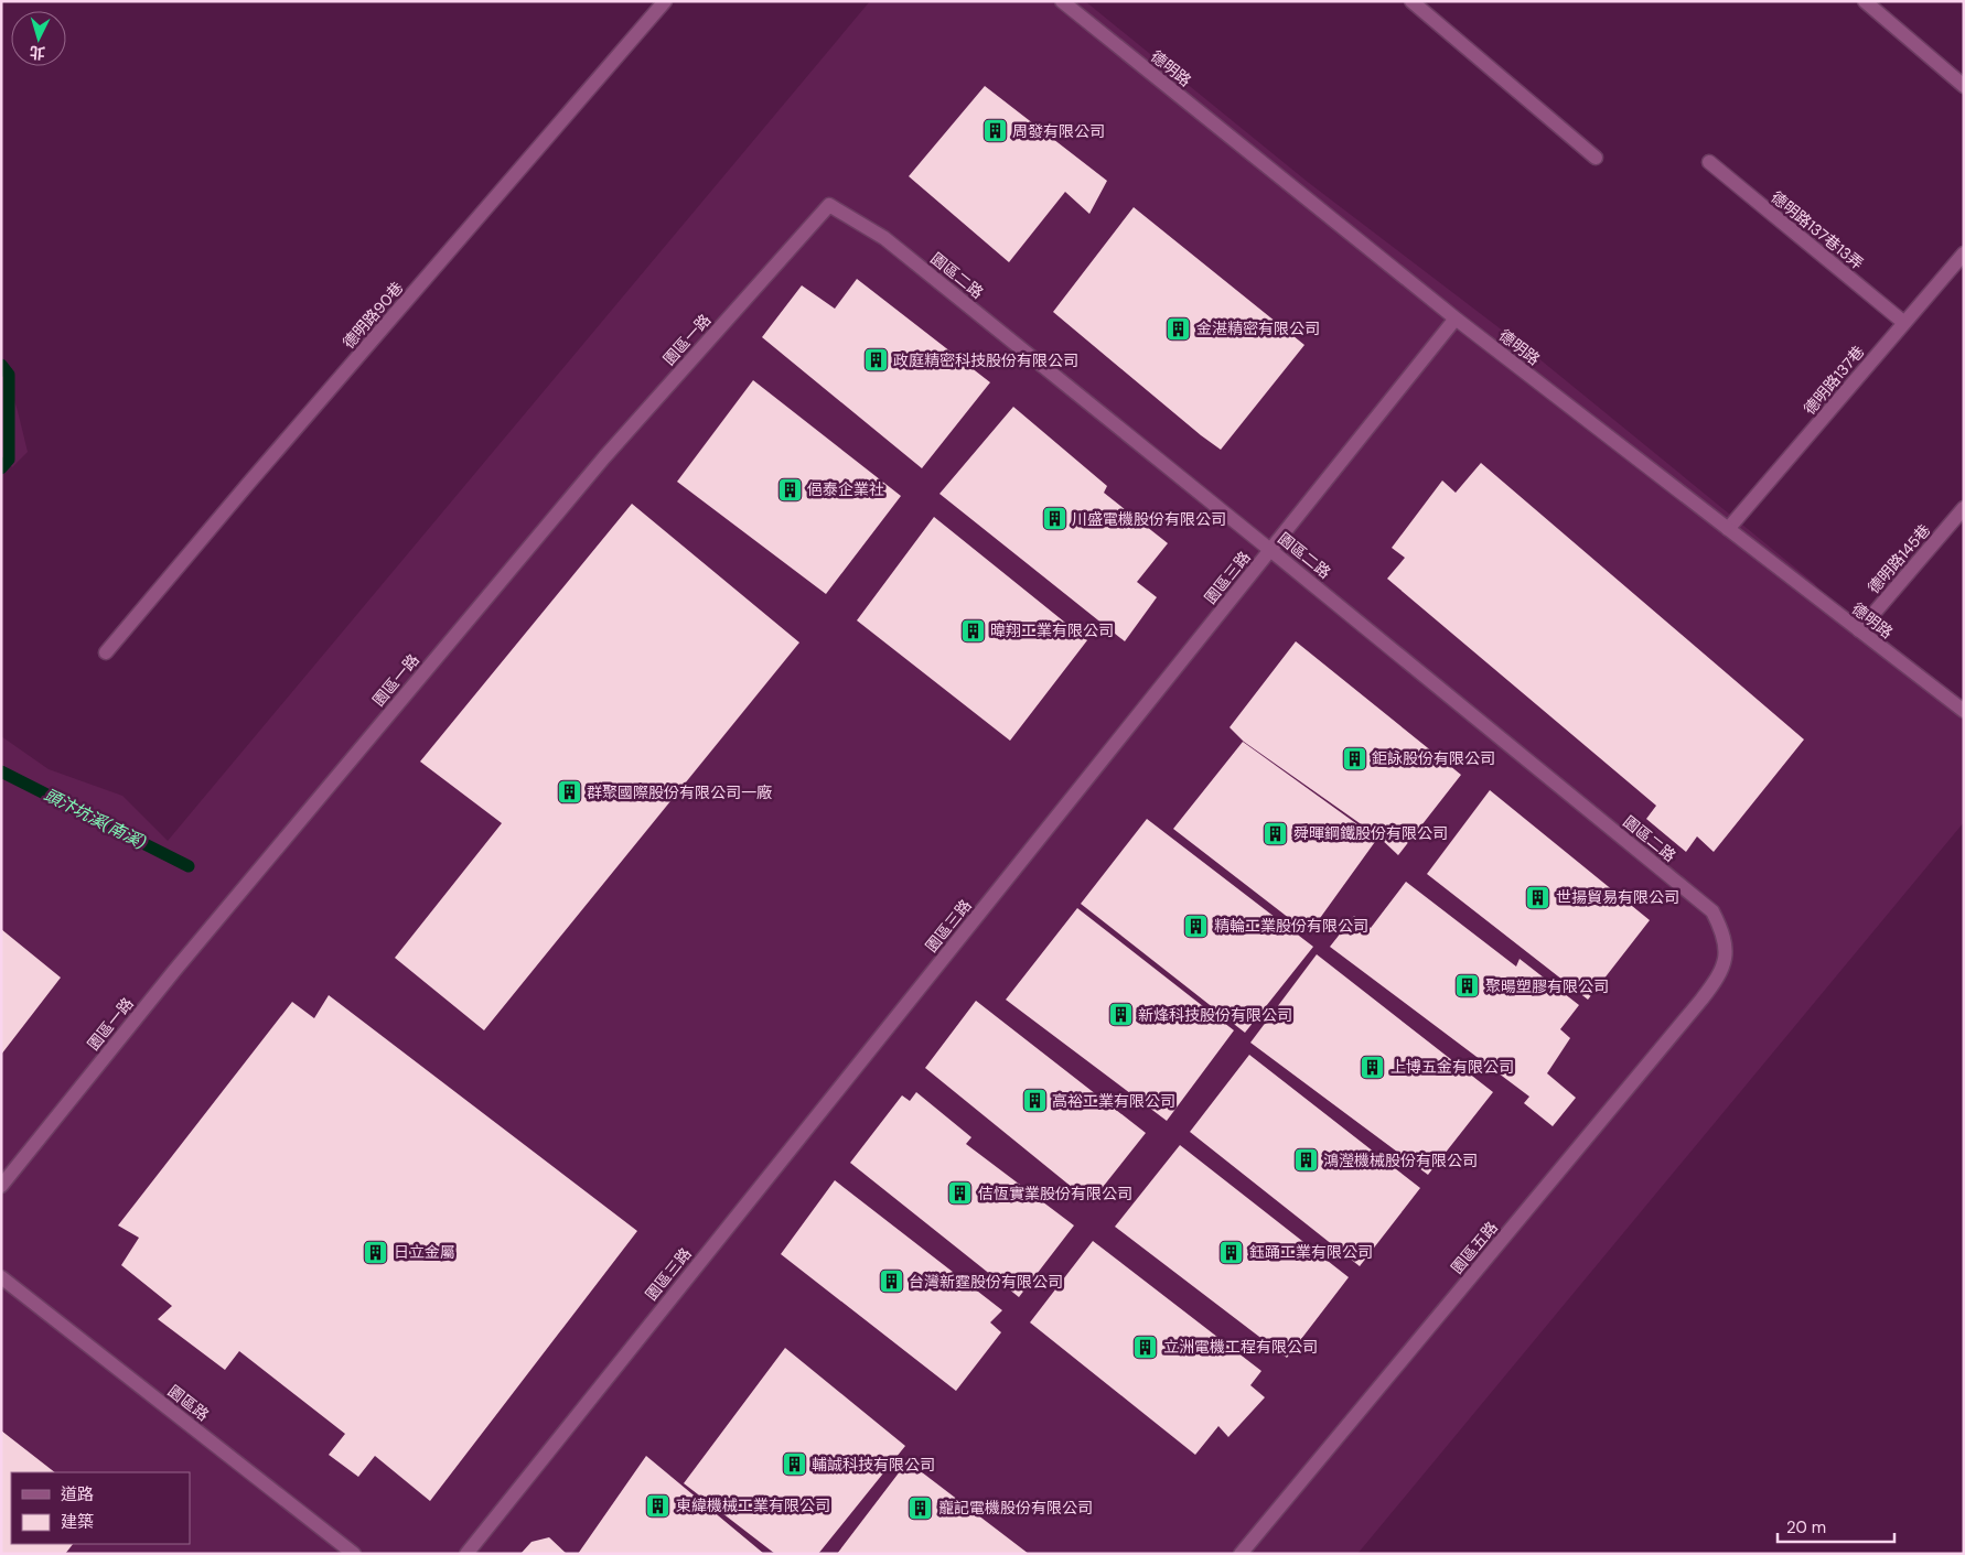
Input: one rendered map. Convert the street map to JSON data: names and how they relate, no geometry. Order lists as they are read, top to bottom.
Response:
{
  "streets": {
    "street": [
      "德明路",
      "德明路137巷13弄",
      "園區二路",
      "德明路90巷",
      "園區一路",
      "德明路137巷",
      "德明路145巷",
      "園區三路",
      "園區五路",
      "園區路"
    ]
  },
  "crossings": [
    ["德明路", "德明路137巷"],
    ["德明路", "德明路145巷"],
    ["德明路", "園區三路"],
    ["德明路137巷13弄", "德明路137巷"],
    ["園區二路", "園區一路"],
    ["園區二路", "園區三路"],
    ["園區二路", "園區五路"]
  ],
  "water": ["頭汴坑溪(南溪)"],
  "places": {
    "building": [
      "周發有限公司",
      "金湛精密有限公司",
      "政庭精密科技股份有限公司",
      "俋泰企業社",
      "川盛電機股份有限公司",
      "暐翔工業有限公司",
      "鉅詠股份有限公司",
      "群聚國際股份有限公司一廠",
      "舜暉鋼鐵股份有限公司",
      "世揚貿易有限公司",
      "精輪工業股份有限公司",
      "聚暘塑膠有限公司",
      "新烽科技股份有限公司",
      "上博五金有限公司",
      "高裕工業有限公司",
      "鴻瀅機械股份有限公司",
      "佶恆實業股份有限公司",
      "日立金屬",
      "鈺踊工業有限公司",
      "台灣新霆股份有限公司",
      "立洲電機工程有限公司",
      "輔誠科技有限公司",
      "東緯機械工業有限公司",
      "巃記電機股份有限公司"
    ]
  },
  "legend": ["道路", "建築"],
  "scale_bar": "20 m",
  "north": "bottom"
}
